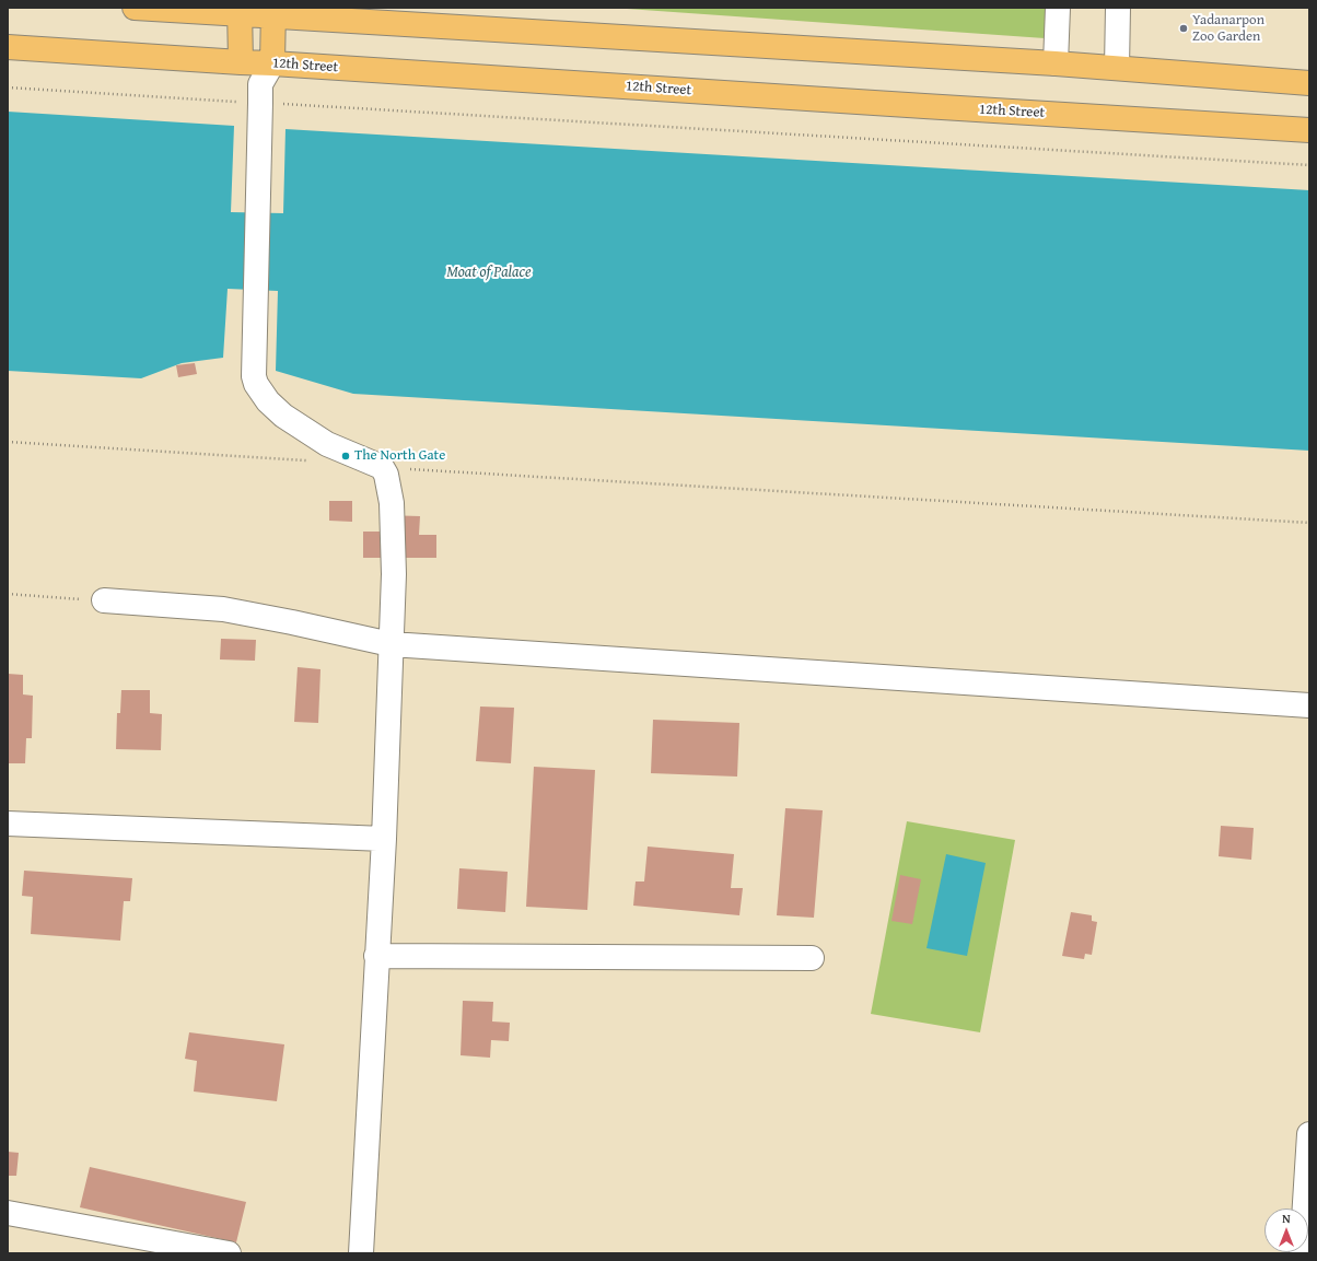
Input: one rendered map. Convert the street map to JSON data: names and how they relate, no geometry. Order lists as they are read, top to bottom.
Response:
{
  "streets": {
    "main road": ["12th Street"]
  },
  "water": ["Moat of Palace"],
  "places": ["Yadanarpon Zoo Garden", "The North Gate"],
  "north": "top"
}
